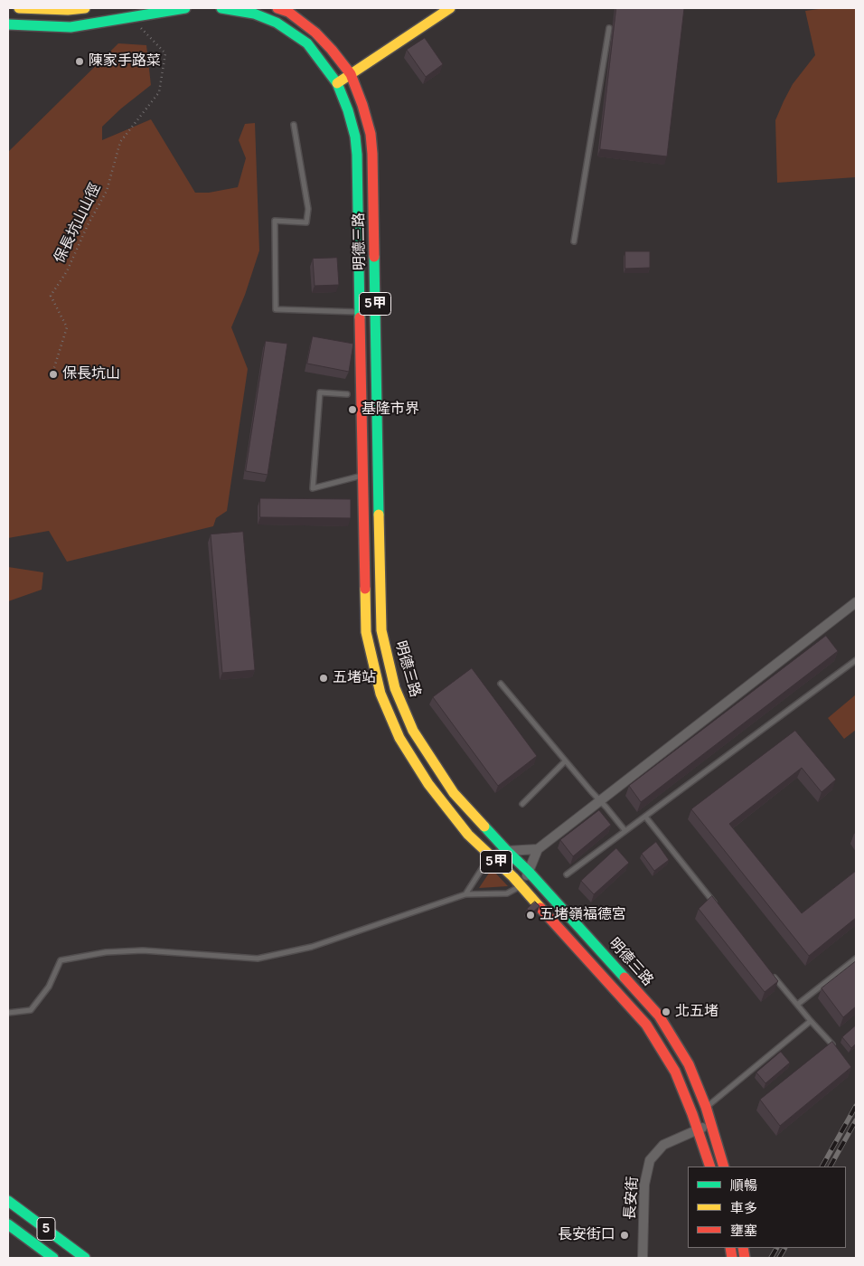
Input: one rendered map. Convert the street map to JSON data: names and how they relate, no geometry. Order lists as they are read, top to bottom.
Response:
{
  "streets": {
    "main road": ["明德三路", "5甲", "5"],
    "street": ["長安街"],
    "path": ["保長坑山山徑"]
  },
  "crossings": [
    ["明德三路", "5甲"],
    ["明德三路", "長安街"]
  ],
  "places": [
    "陳家手路菜",
    "保長坑山",
    "基隆市界",
    "五堵站",
    "五堵嶺福德宮",
    "北五堵",
    "長安街口"
  ],
  "legend": ["順暢", "車多", "壅塞"]
}
